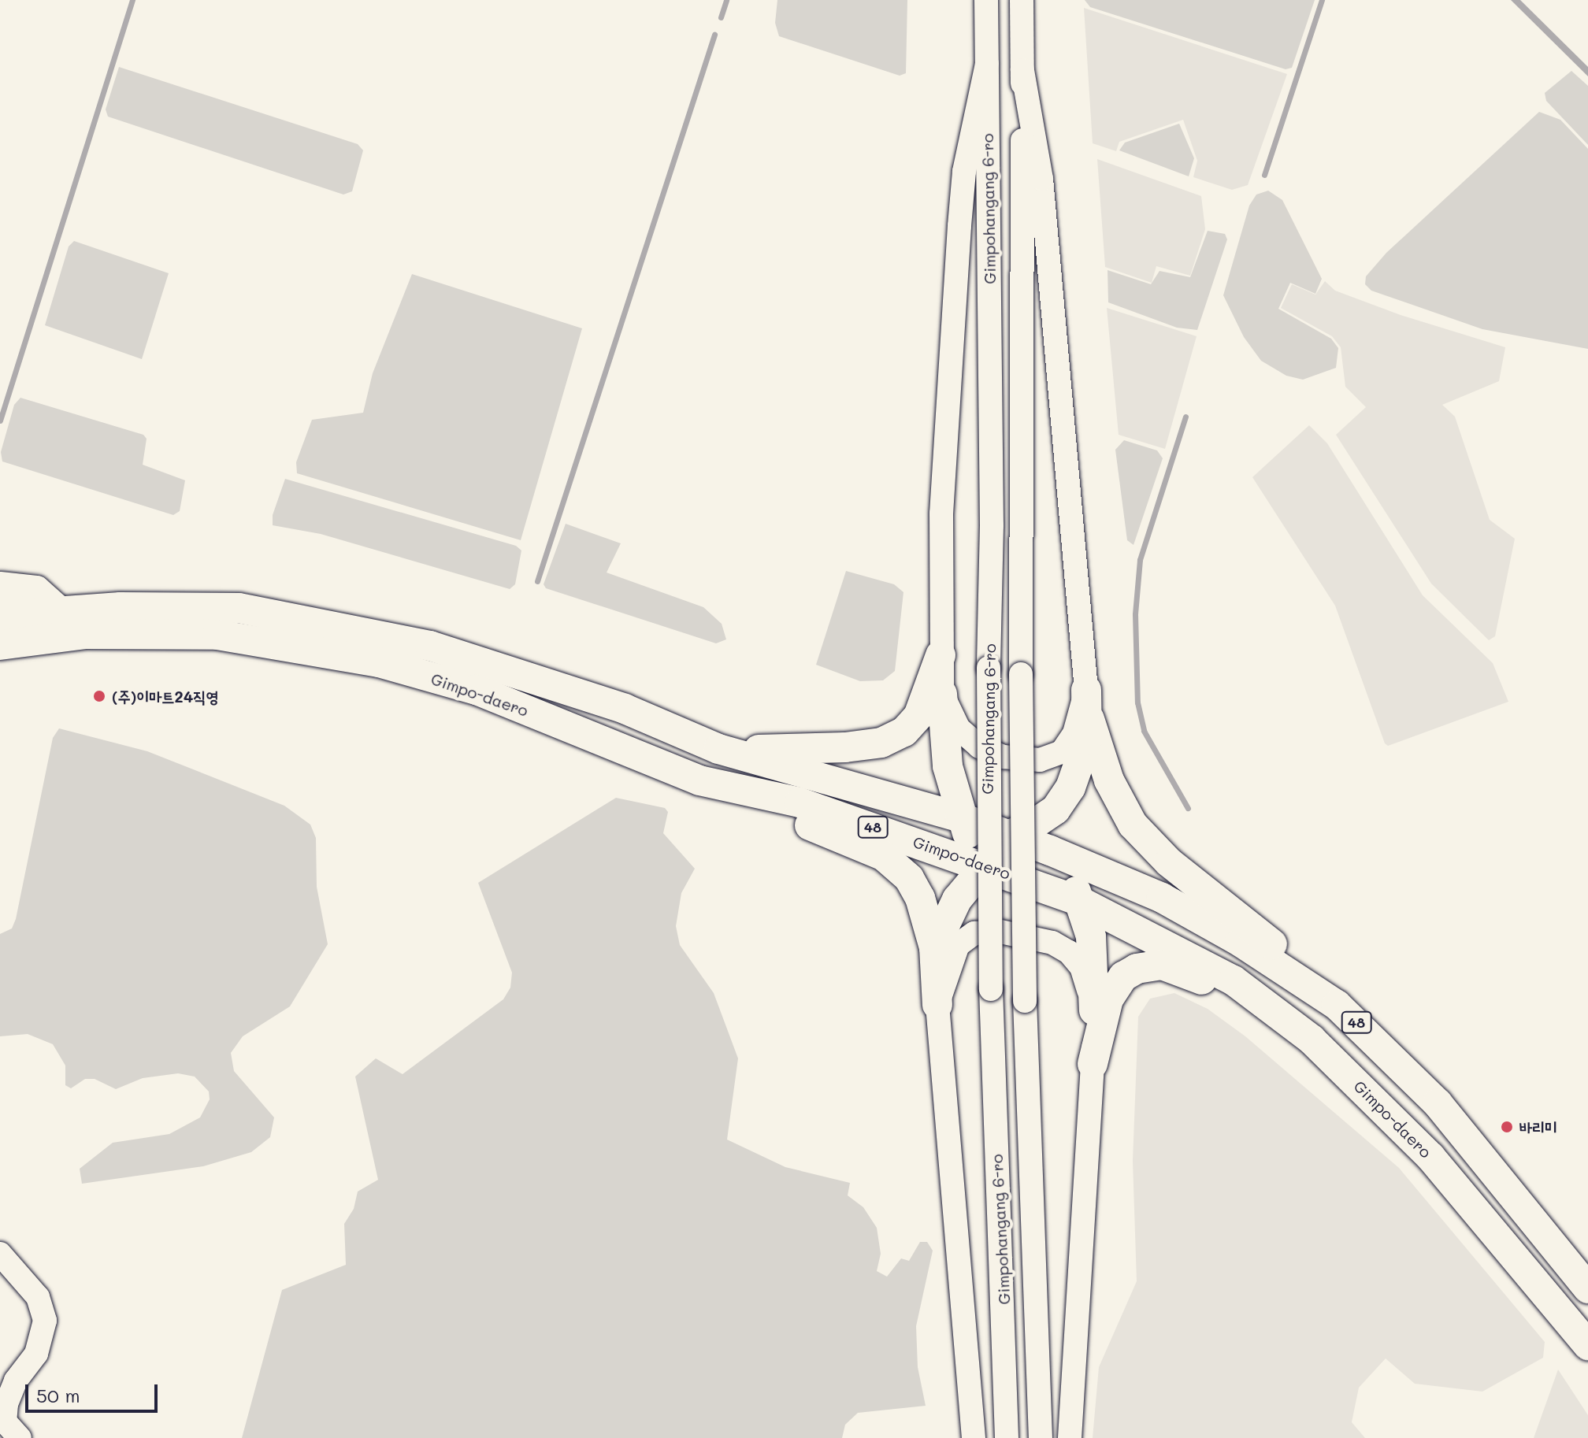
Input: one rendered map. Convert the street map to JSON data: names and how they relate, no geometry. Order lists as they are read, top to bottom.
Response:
{
  "streets": {
    "main road": ["Gimpo-daero", "48"],
    "street": ["Gimpohangang 6-ro"]
  },
  "places": ["(주)이마트24직영", "바리미"],
  "scale_bar": "50 m"
}
